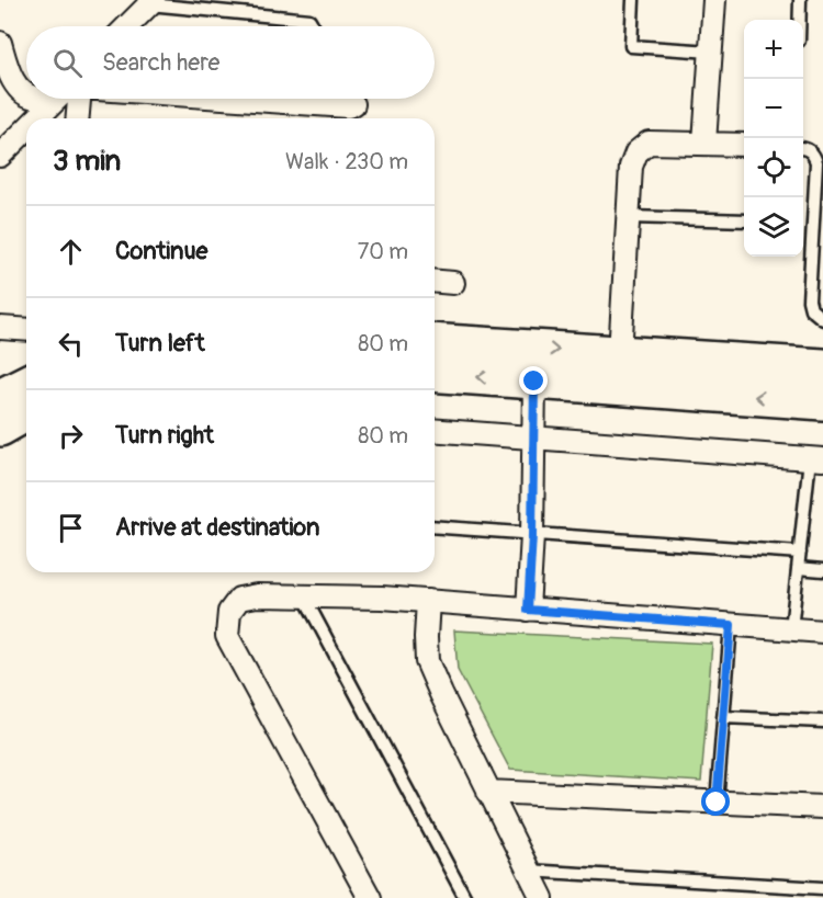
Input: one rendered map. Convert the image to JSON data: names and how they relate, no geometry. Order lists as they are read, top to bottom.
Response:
{
  "page": {
    "map_buttons": ["+", "−"],
    "search": "Search here",
    "heading": ["3 min", "Walk · 230 m"],
    "list": [
      ["Continue", "70 m"],
      ["Turn left", "80 m"],
      ["Turn right", "80 m"],
      "Arrive at destination"
    ]
  }
}
